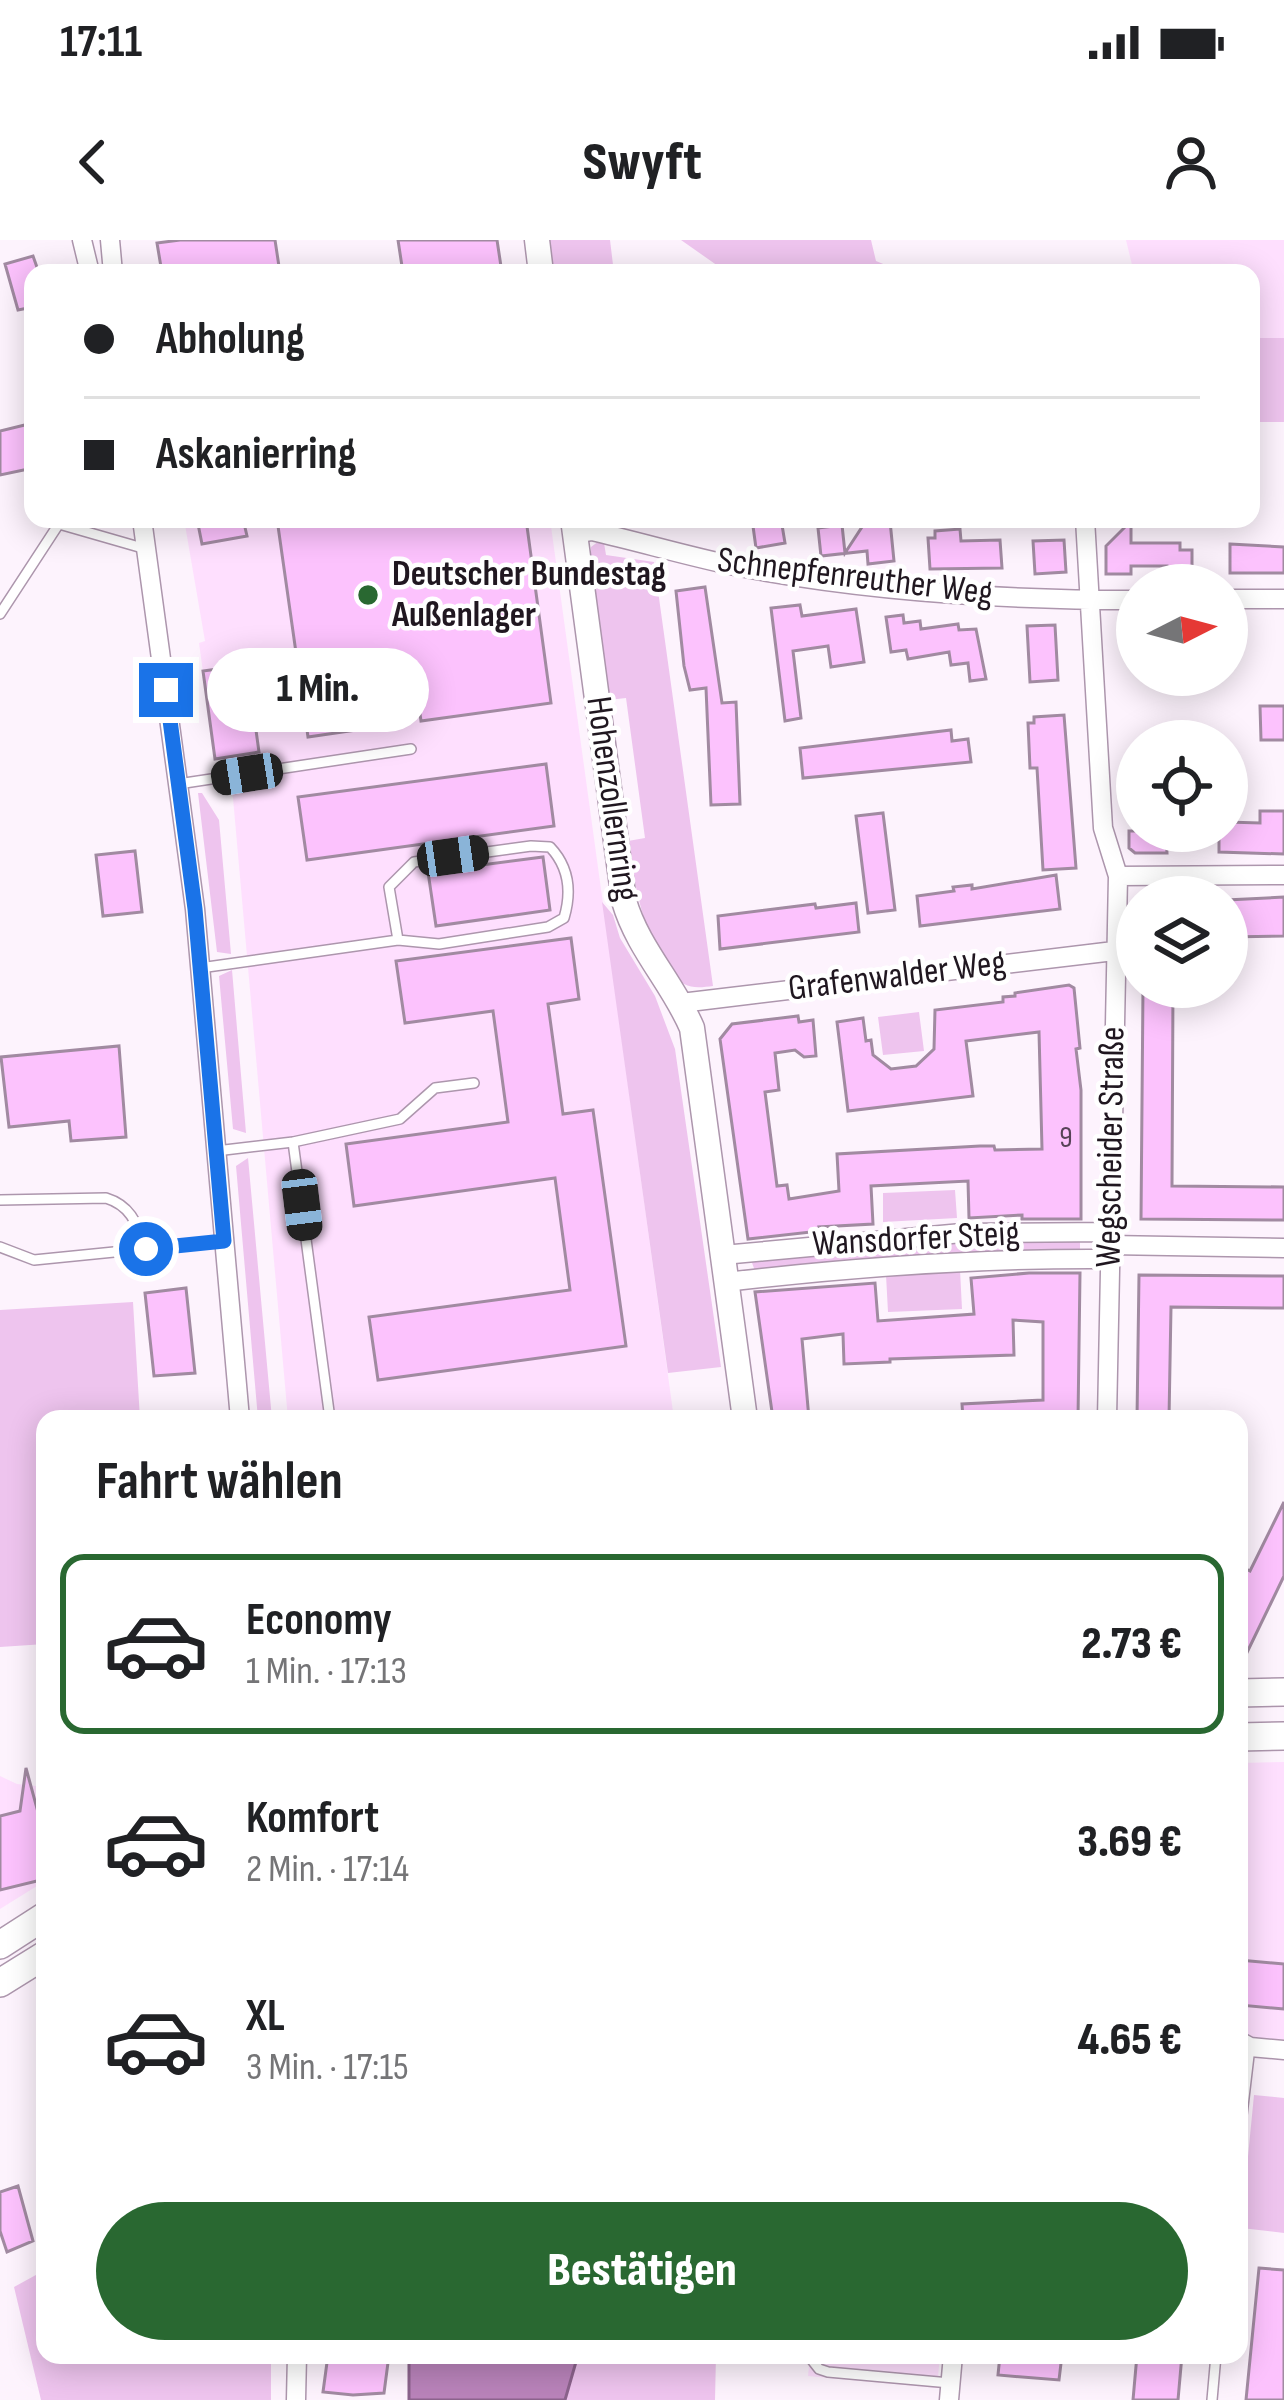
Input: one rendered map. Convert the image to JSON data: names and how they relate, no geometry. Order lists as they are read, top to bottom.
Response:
{
  "streets": {
    "street": [
      "Schnepfenreuther Weg",
      "Hohenzollernring",
      "Grafenwalder Weg",
      "Wegscheider Straße",
      "Wansdorfer Steig"
    ]
  },
  "crossings": [
    ["Schnepfenreuther Weg", "Wegscheider Straße"],
    ["Hohenzollernring", "Grafenwalder Weg"],
    ["Hohenzollernring", "Wansdorfer Steig"],
    ["Grafenwalder Weg", "Wegscheider Straße"],
    ["Wegscheider Straße", "Wansdorfer Steig"]
  ],
  "places": ["Deutscher Bundestag Außenlager"],
  "house_numbers": ["9"],
  "north": "right",
  "page": {
    "status": "17:11",
    "header": "Swyft",
    "banner": ["Abholung", "Askanierring"],
    "bubble": "1 Min.",
    "heading": "Fahrt wählen",
    "list": [
      {
        "name": "Economy",
        "note": "1 Min. · 17:13",
        "value": "2.73 €"
      },
      {
        "name": "Komfort",
        "note": "2 Min. · 17:14",
        "value": "3.69 €"
      },
      {
        "name": "XL",
        "note": "3 Min. · 17:15",
        "value": "4.65 €"
      }
    ],
    "buttons": "Bestätigen"
  }
}
